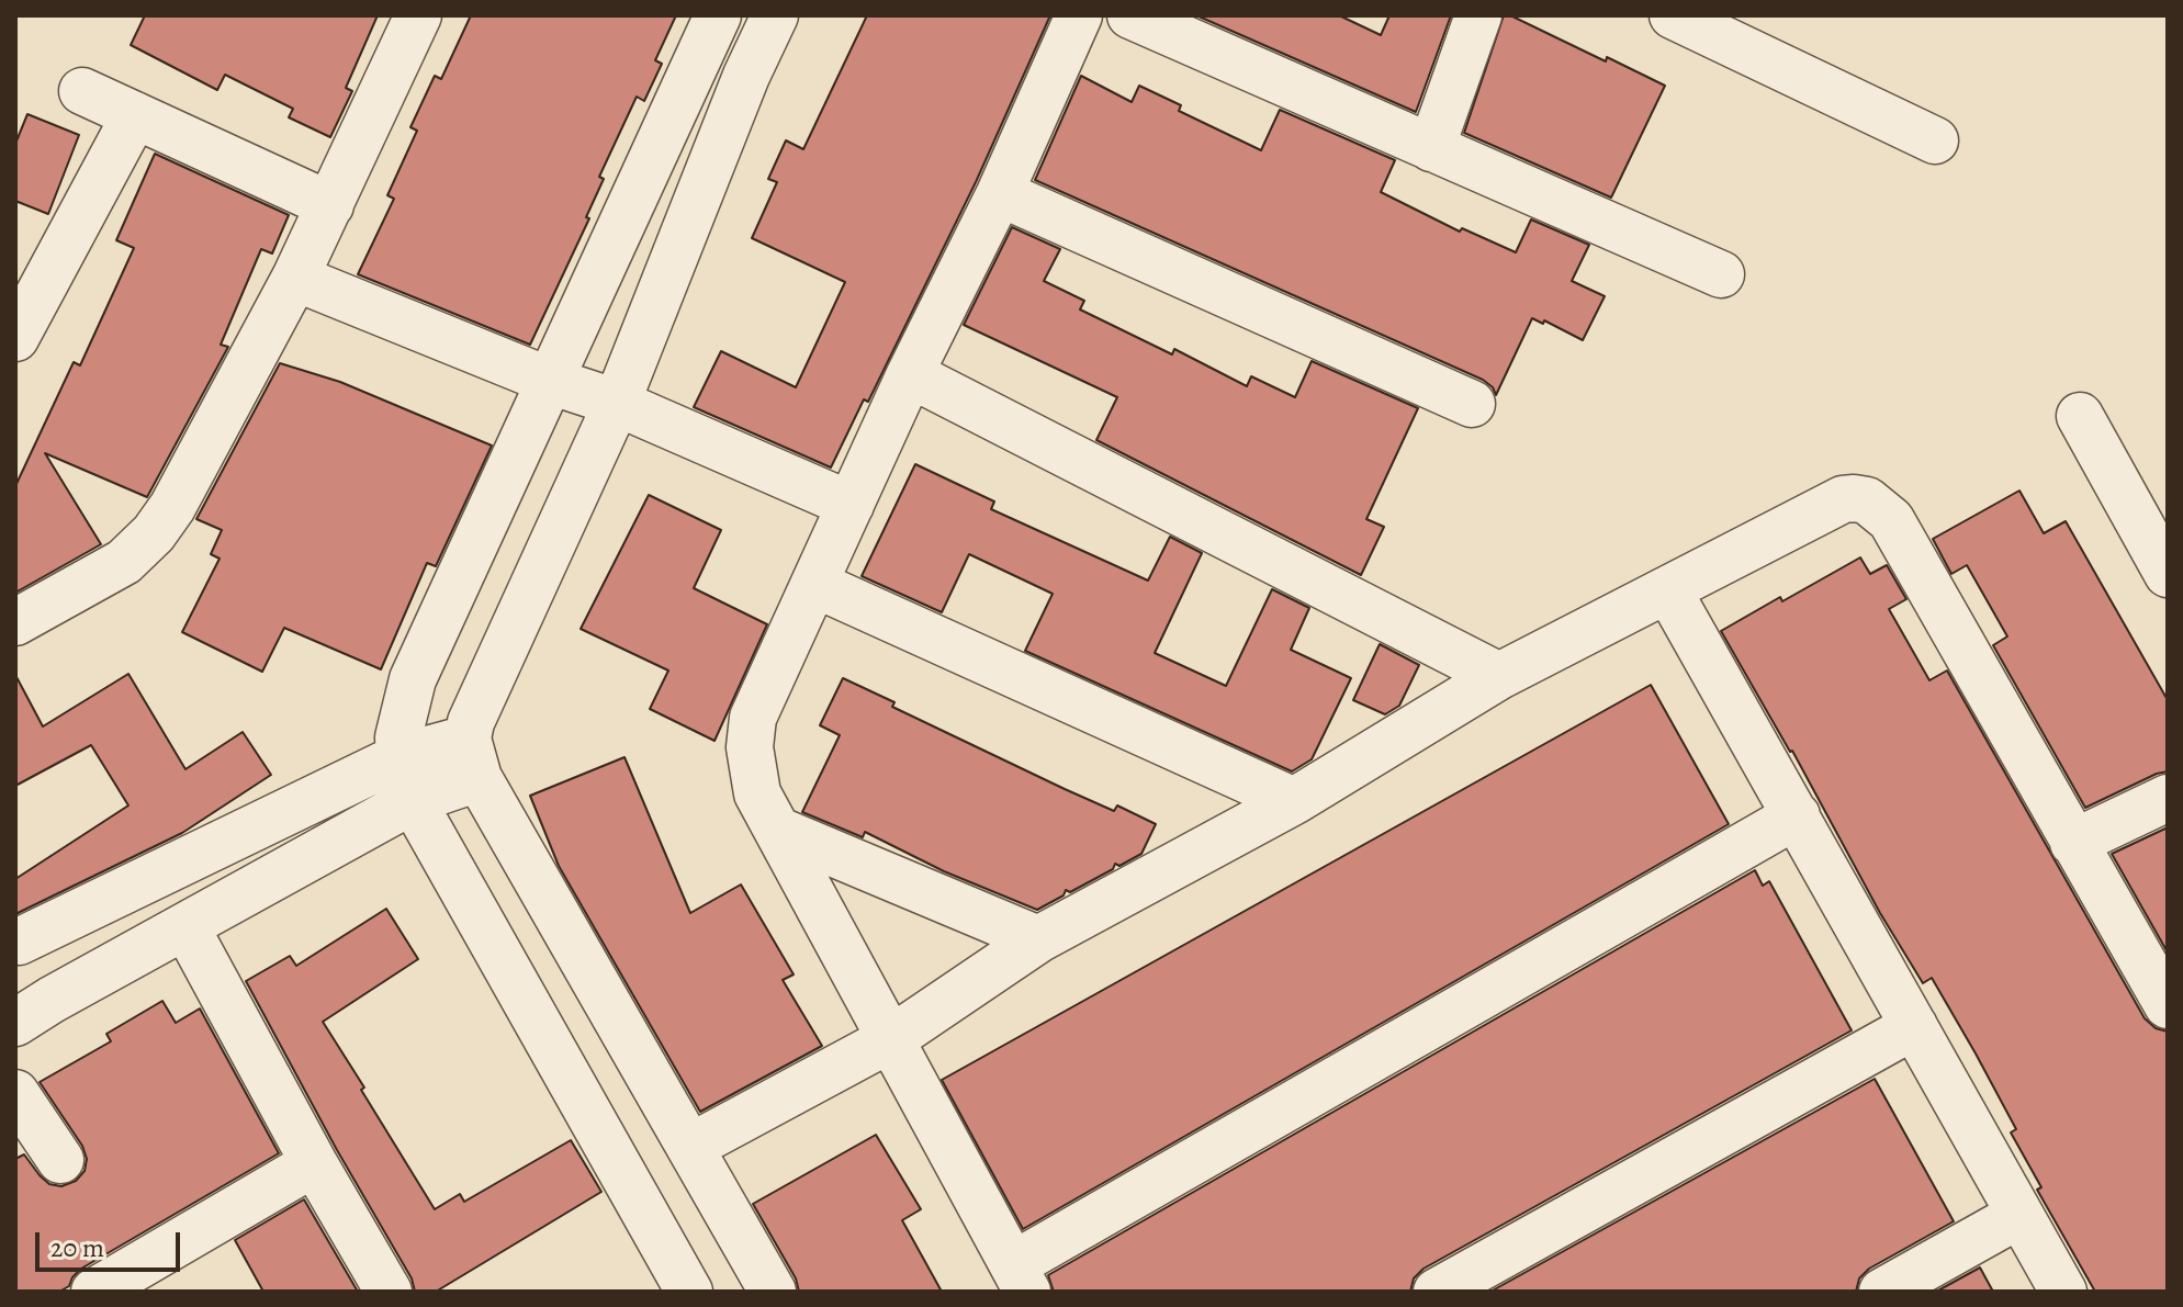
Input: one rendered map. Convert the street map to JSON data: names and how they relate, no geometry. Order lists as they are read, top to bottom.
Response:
{
  "scale_bar": "20 m"
}
